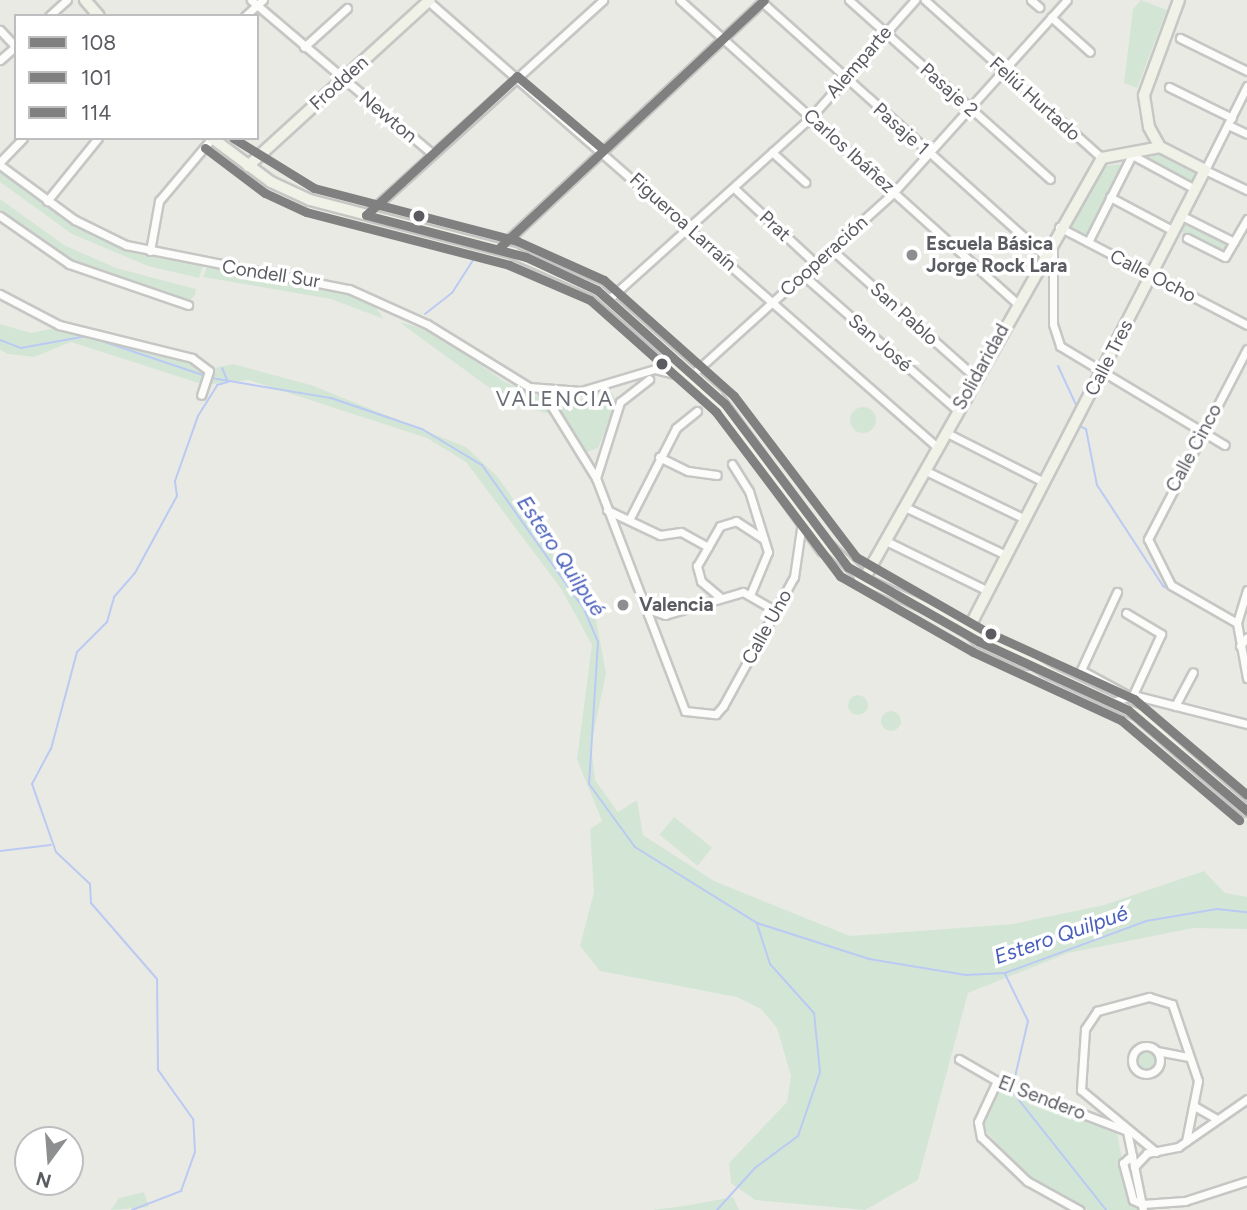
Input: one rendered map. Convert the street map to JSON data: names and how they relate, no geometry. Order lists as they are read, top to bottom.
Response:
{
  "streets": {
    "main road": ["Frodden", "Calle Tres", "Solidaridad"],
    "street": [
      "Alemparte",
      "Pasaje 2",
      "Feliú Hurtado",
      "Newton",
      "Pasaje 1",
      "Carlos Ibáñez",
      "Figueroa Larraín",
      "Prat",
      "Cooperación",
      "Condell Sur",
      "Calle Ocho",
      "San Pablo",
      "San José",
      "Calle Cinco",
      "Calle Uno",
      "El Sendero"
    ]
  },
  "crossings": [
    ["Alemparte", "Pasaje 2"],
    ["Alemparte", "Pasaje 1"],
    ["Alemparte", "Carlos Ibáñez"],
    ["Alemparte", "Figueroa Larraín"],
    ["Alemparte", "Prat"],
    ["Frodden", "Newton"],
    ["Frodden", "Figueroa Larraín"],
    ["Pasaje 2", "Cooperación"],
    ["Feliú Hurtado", "Cooperación"],
    ["Feliú Hurtado", "Solidaridad"],
    ["Pasaje 1", "Cooperación"],
    ["Pasaje 1", "Solidaridad"],
    ["Carlos Ibáñez", "Cooperación"],
    ["Carlos Ibáñez", "Solidaridad"],
    ["Figueroa Larraín", "Cooperación"],
    ["Figueroa Larraín", "Solidaridad"],
    ["Prat", "Cooperación"],
    ["Cooperación", "San Pablo"],
    ["Cooperación", "San José"],
    ["Calle Ocho", "Calle Tres"],
    ["Calle Ocho", "Solidaridad"],
    ["San Pablo", "Solidaridad"],
    ["San José", "Solidaridad"]
  ],
  "districts": ["VALENCIA"],
  "water": ["Estero Quilpué"],
  "places": ["Escuela Básica Jorge Rock Lara", "Valencia"],
  "lines": ["transit line 108", "transit line 114", "transit line 101"],
  "legend": ["108", "101", "114"],
  "north": "bottom"
}
